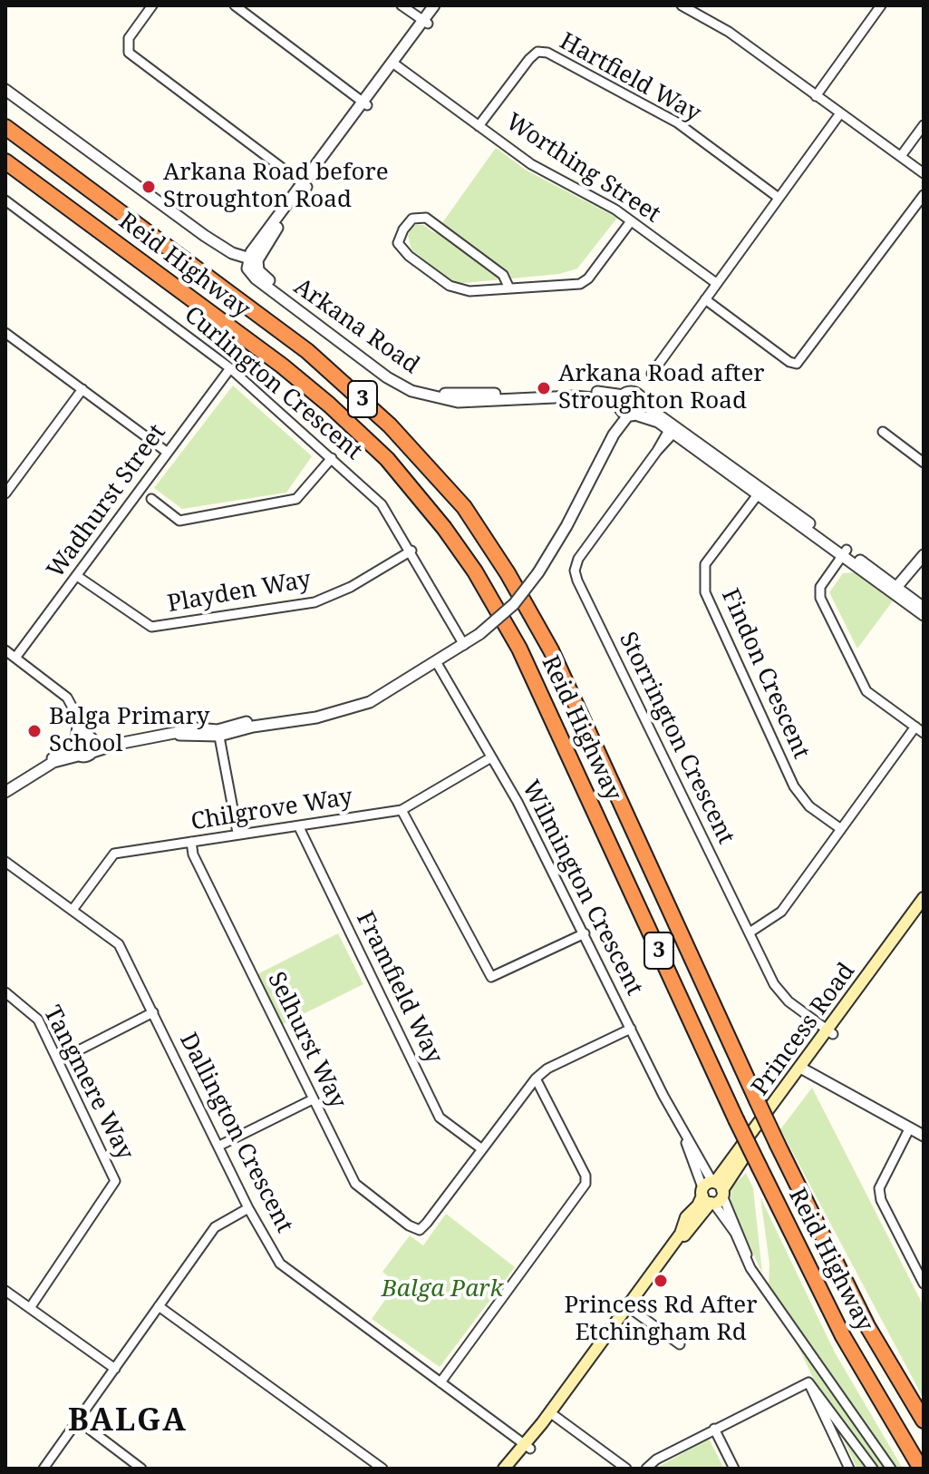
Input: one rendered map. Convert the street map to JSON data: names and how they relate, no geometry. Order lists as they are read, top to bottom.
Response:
{
  "streets": {
    "highway": ["Reid Highway", "3"],
    "main road": ["Princess Road"],
    "street": [
      "Hartfield Way",
      "Worthing Street",
      "Arkana Road",
      "Curlington Crescent",
      "Wadhurst Street",
      "Playden Way",
      "Findon Crescent",
      "Storrington Crescent",
      "Chilgrove Way",
      "Wilmington Crescent",
      "Framfield Way",
      "Selhurst Way",
      "Tangmere Way",
      "Dallington Crescent"
    ]
  },
  "crossings": [
    ["Hartfield Way", "Worthing Street"],
    ["Arkana Road", "Findon Crescent"],
    ["Arkana Road", "Storrington Crescent"],
    ["Curlington Crescent", "Wadhurst Street"],
    ["Curlington Crescent", "Playden Way"],
    ["Wadhurst Street", "Playden Way"],
    ["Storrington Crescent", "Princess Road"],
    ["Chilgrove Way", "Wilmington Crescent"],
    ["Chilgrove Way", "Framfield Way"],
    ["Chilgrove Way", "Selhurst Way"],
    ["Chilgrove Way", "Dallington Crescent"],
    ["Wilmington Crescent", "Princess Road"],
    ["Framfield Way", "Selhurst Way"],
    ["Princess Road", "Dallington Crescent"]
  ],
  "districts": ["BALGA"],
  "parks": ["Balga Park"],
  "places": [
    "Arkana Road before Stroughton Road",
    "Arkana Road after Stroughton Road",
    "Balga Primary School",
    "Princess Rd After Etchingham Rd"
  ]
}
